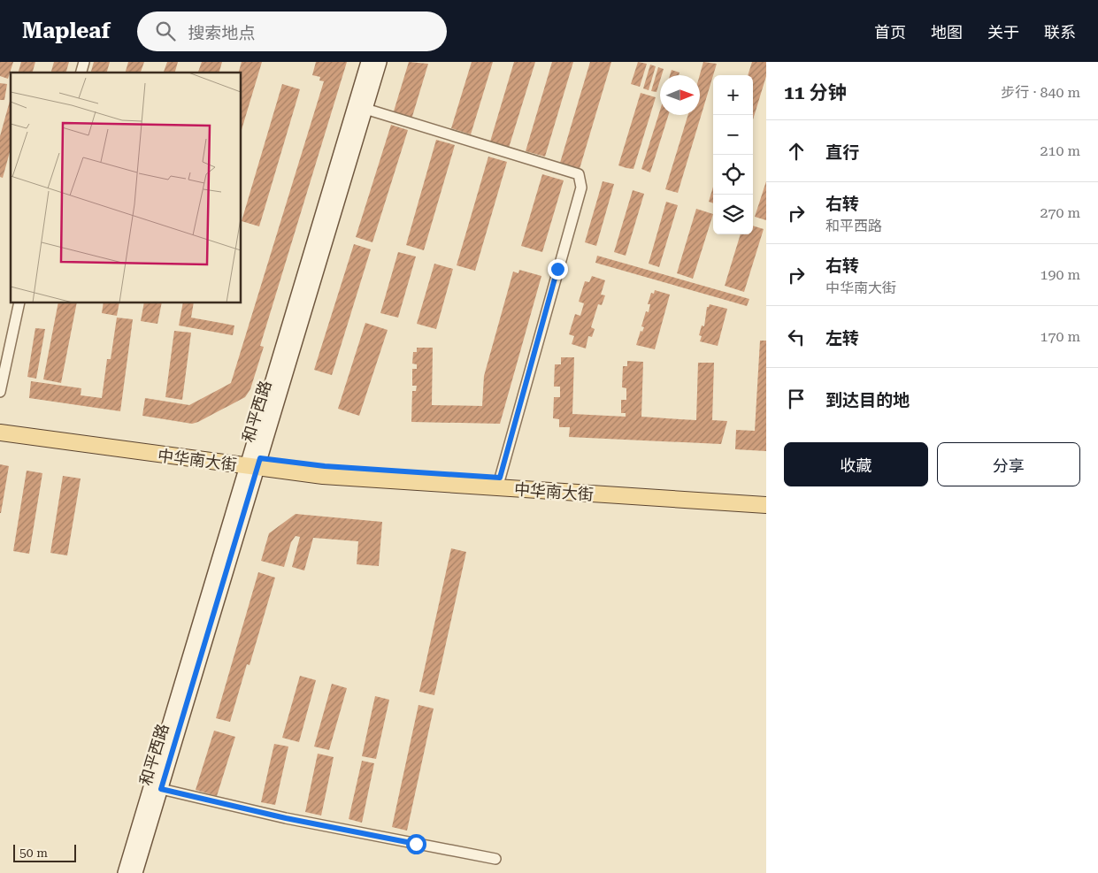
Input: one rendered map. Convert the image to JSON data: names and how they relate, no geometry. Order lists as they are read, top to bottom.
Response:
{
  "streets": {
    "main road": ["和平西路", "中华南大街"]
  },
  "crossings": [
    ["和平西路", "中华南大街"]
  ],
  "scale_bar": "50 m",
  "north": "right",
  "page": {
    "header": "Mapleaf",
    "search": "搜索地点",
    "nav": [
      "首页",
      "地图",
      "关于",
      "联系"
    ],
    "heading": ["11 分钟", "步行 · 840 m"],
    "map_buttons": ["+", "−"],
    "list": [
      ["直行", "210 m"],
      ["右转", "和平西路", "270 m"],
      ["右转", "中华南大街", "190 m"],
      ["左转", "170 m"],
      "到达目的地"
    ],
    "buttons": ["收藏", "分享"],
    "scale": "50 m"
  }
}
